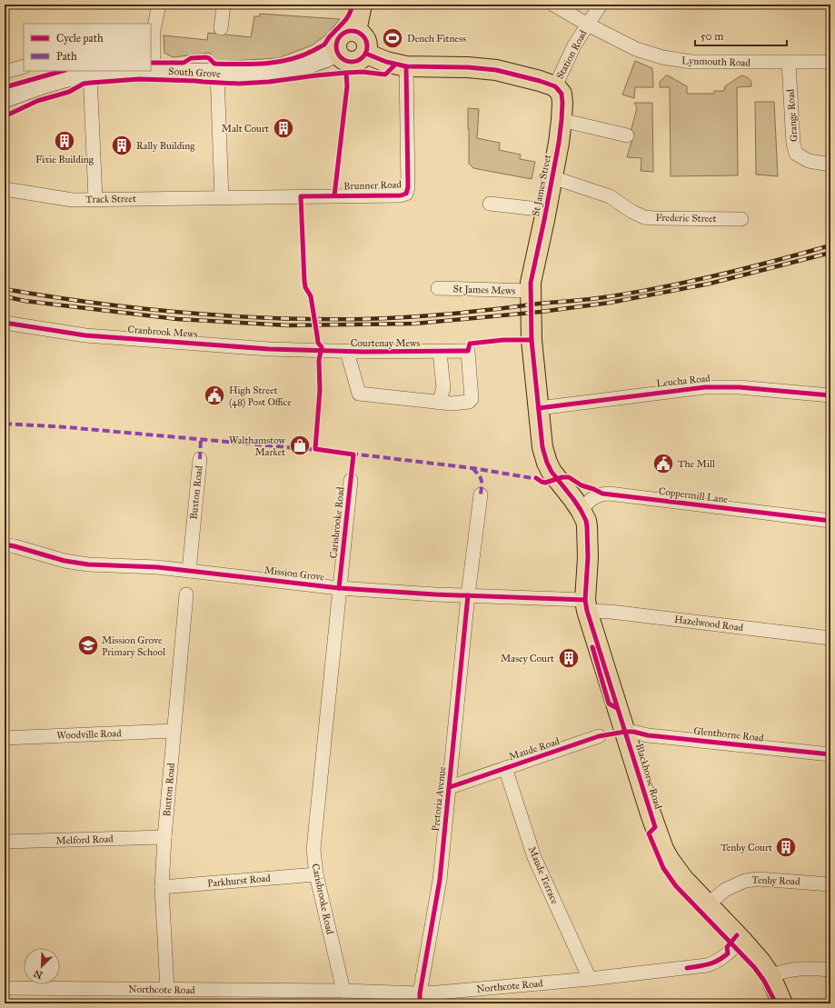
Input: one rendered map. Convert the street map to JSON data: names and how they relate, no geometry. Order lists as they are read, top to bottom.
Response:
{
  "streets": {
    "main road": ["St James Street", "Blackhorse Road"],
    "street": [
      "Station Road",
      "Lynmouth Road",
      "South Grove",
      "Grange Road",
      "Brunner Road",
      "Track Street",
      "Frederic Street",
      "St James Mews",
      "Cranbrook Mews",
      "Courtenay Mews",
      "Leucha Road",
      "Buxton Road",
      "Coppermill Lane",
      "Carisbrooke Road",
      "Mission Grove",
      "Hazelwood Road",
      "Woodville Road",
      "Glenthorne Road",
      "Maude Road",
      "Pretoria Avenue",
      "Melford Road",
      "Maude Terrace",
      "Parkhurst Road",
      "Tenby Road",
      "Northcote Road"
    ]
  },
  "crossings": [
    ["Station Road", "Lynmouth Road"],
    ["Station Road", "St James Street"],
    ["Lynmouth Road", "Grange Road"],
    ["Brunner Road", "Track Street"],
    ["St James Street", "Frederic Street"],
    ["St James Street", "St James Mews"],
    ["St James Street", "Leucha Road"],
    ["St James Street", "Blackhorse Road"],
    ["Cranbrook Mews", "Courtenay Mews"],
    ["Buxton Road", "Mission Grove"],
    ["Buxton Road", "Woodville Road"],
    ["Buxton Road", "Melford Road"],
    ["Buxton Road", "Parkhurst Road"],
    ["Buxton Road", "Northcote Road"],
    ["Coppermill Lane", "Blackhorse Road"],
    ["Carisbrooke Road", "Mission Grove"],
    ["Carisbrooke Road", "Parkhurst Road"],
    ["Carisbrooke Road", "Northcote Road"],
    ["Mission Grove", "Hazelwood Road"],
    ["Mission Grove", "Blackhorse Road"],
    ["Mission Grove", "Pretoria Avenue"],
    ["Hazelwood Road", "Blackhorse Road"],
    ["Glenthorne Road", "Blackhorse Road"],
    ["Maude Road", "Pretoria Avenue"],
    ["Maude Road", "Maude Terrace"],
    ["Blackhorse Road", "Tenby Road"],
    ["Blackhorse Road", "Northcote Road"],
    ["Pretoria Avenue", "Northcote Road"],
    ["Maude Terrace", "Northcote Road"]
  ],
  "places": {
    "sports": ["Dench Fitness"],
    "building": [
      "Malt Court",
      "Fixie Building",
      "Rally Building",
      "Masey Court",
      "Tenby Court"
    ],
    "public building": ["High Street (48) Post Office", "The Mill"],
    "shop": ["Walthamstow Market"],
    "school or university": ["Mission Grove Primary School"]
  },
  "legend": ["Cycle path", "Path"],
  "scale_bar": "50 m",
  "north": "bottom left"
}
